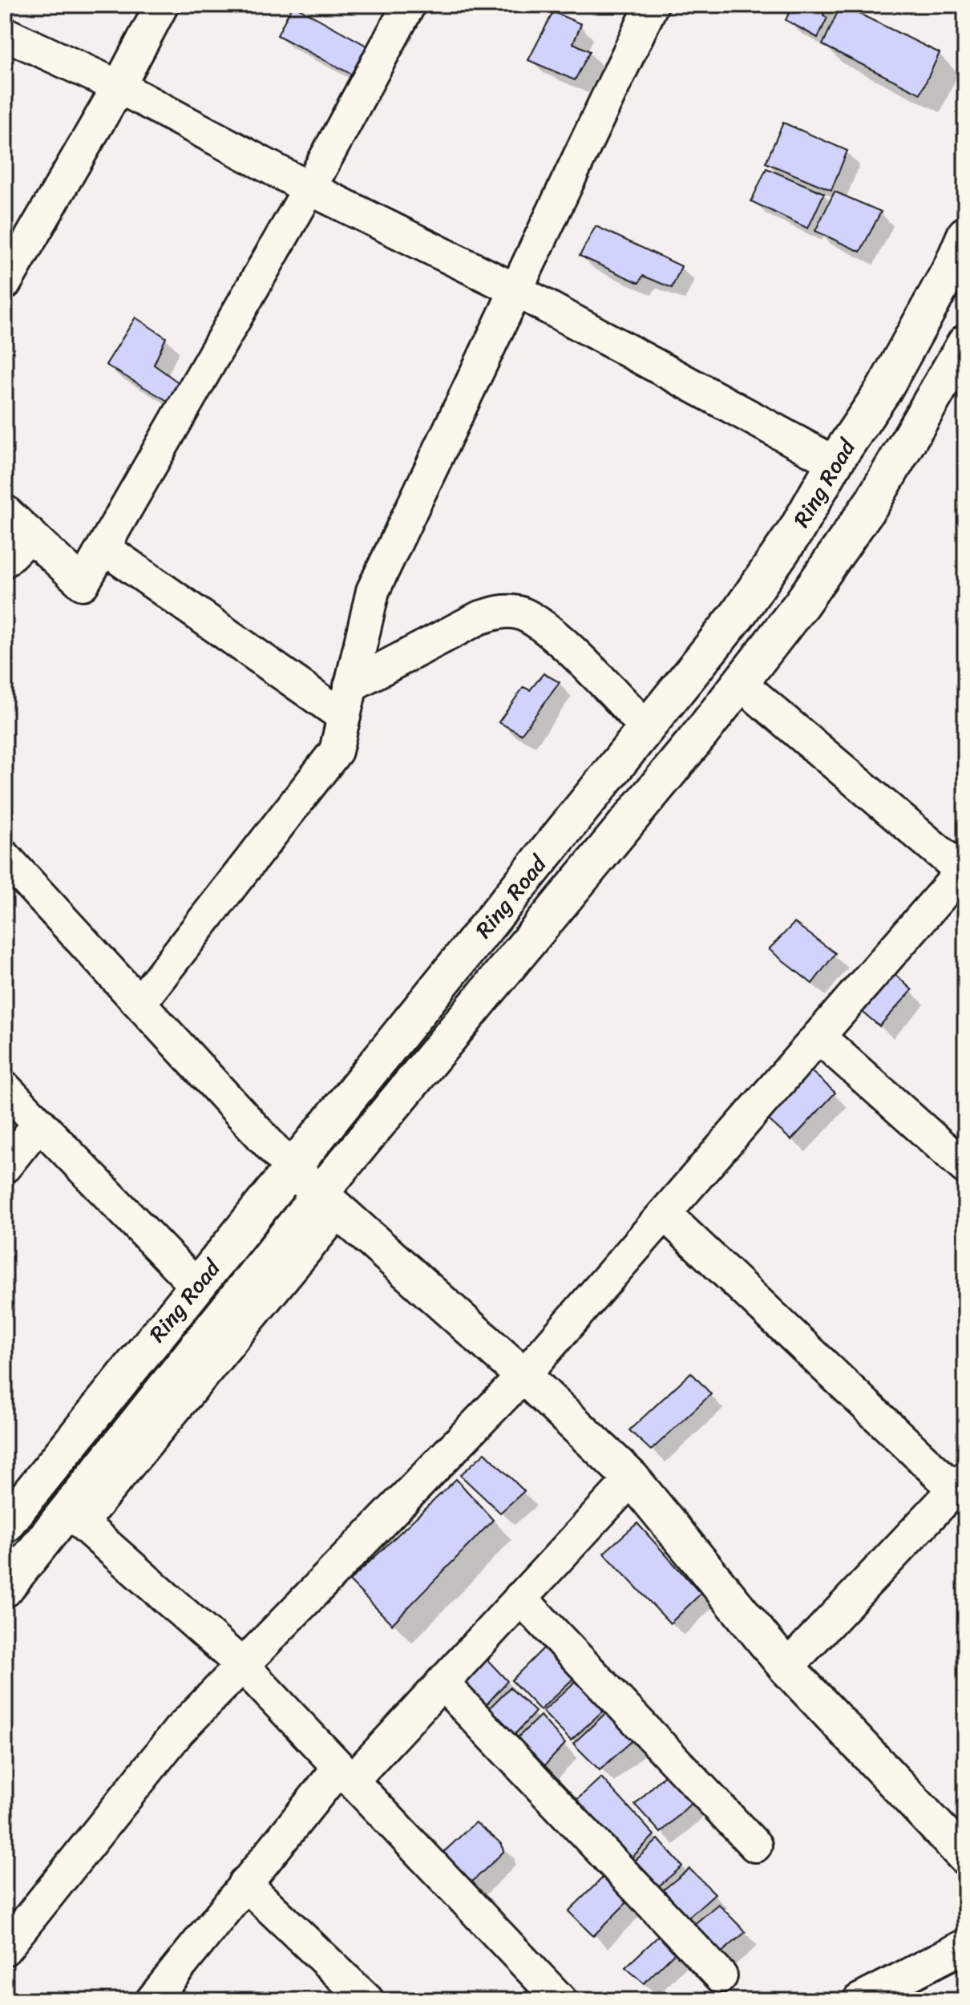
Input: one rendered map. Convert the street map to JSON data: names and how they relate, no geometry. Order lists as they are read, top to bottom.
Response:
{
  "streets": {
    "main road": ["Ring Road"]
  }
}
